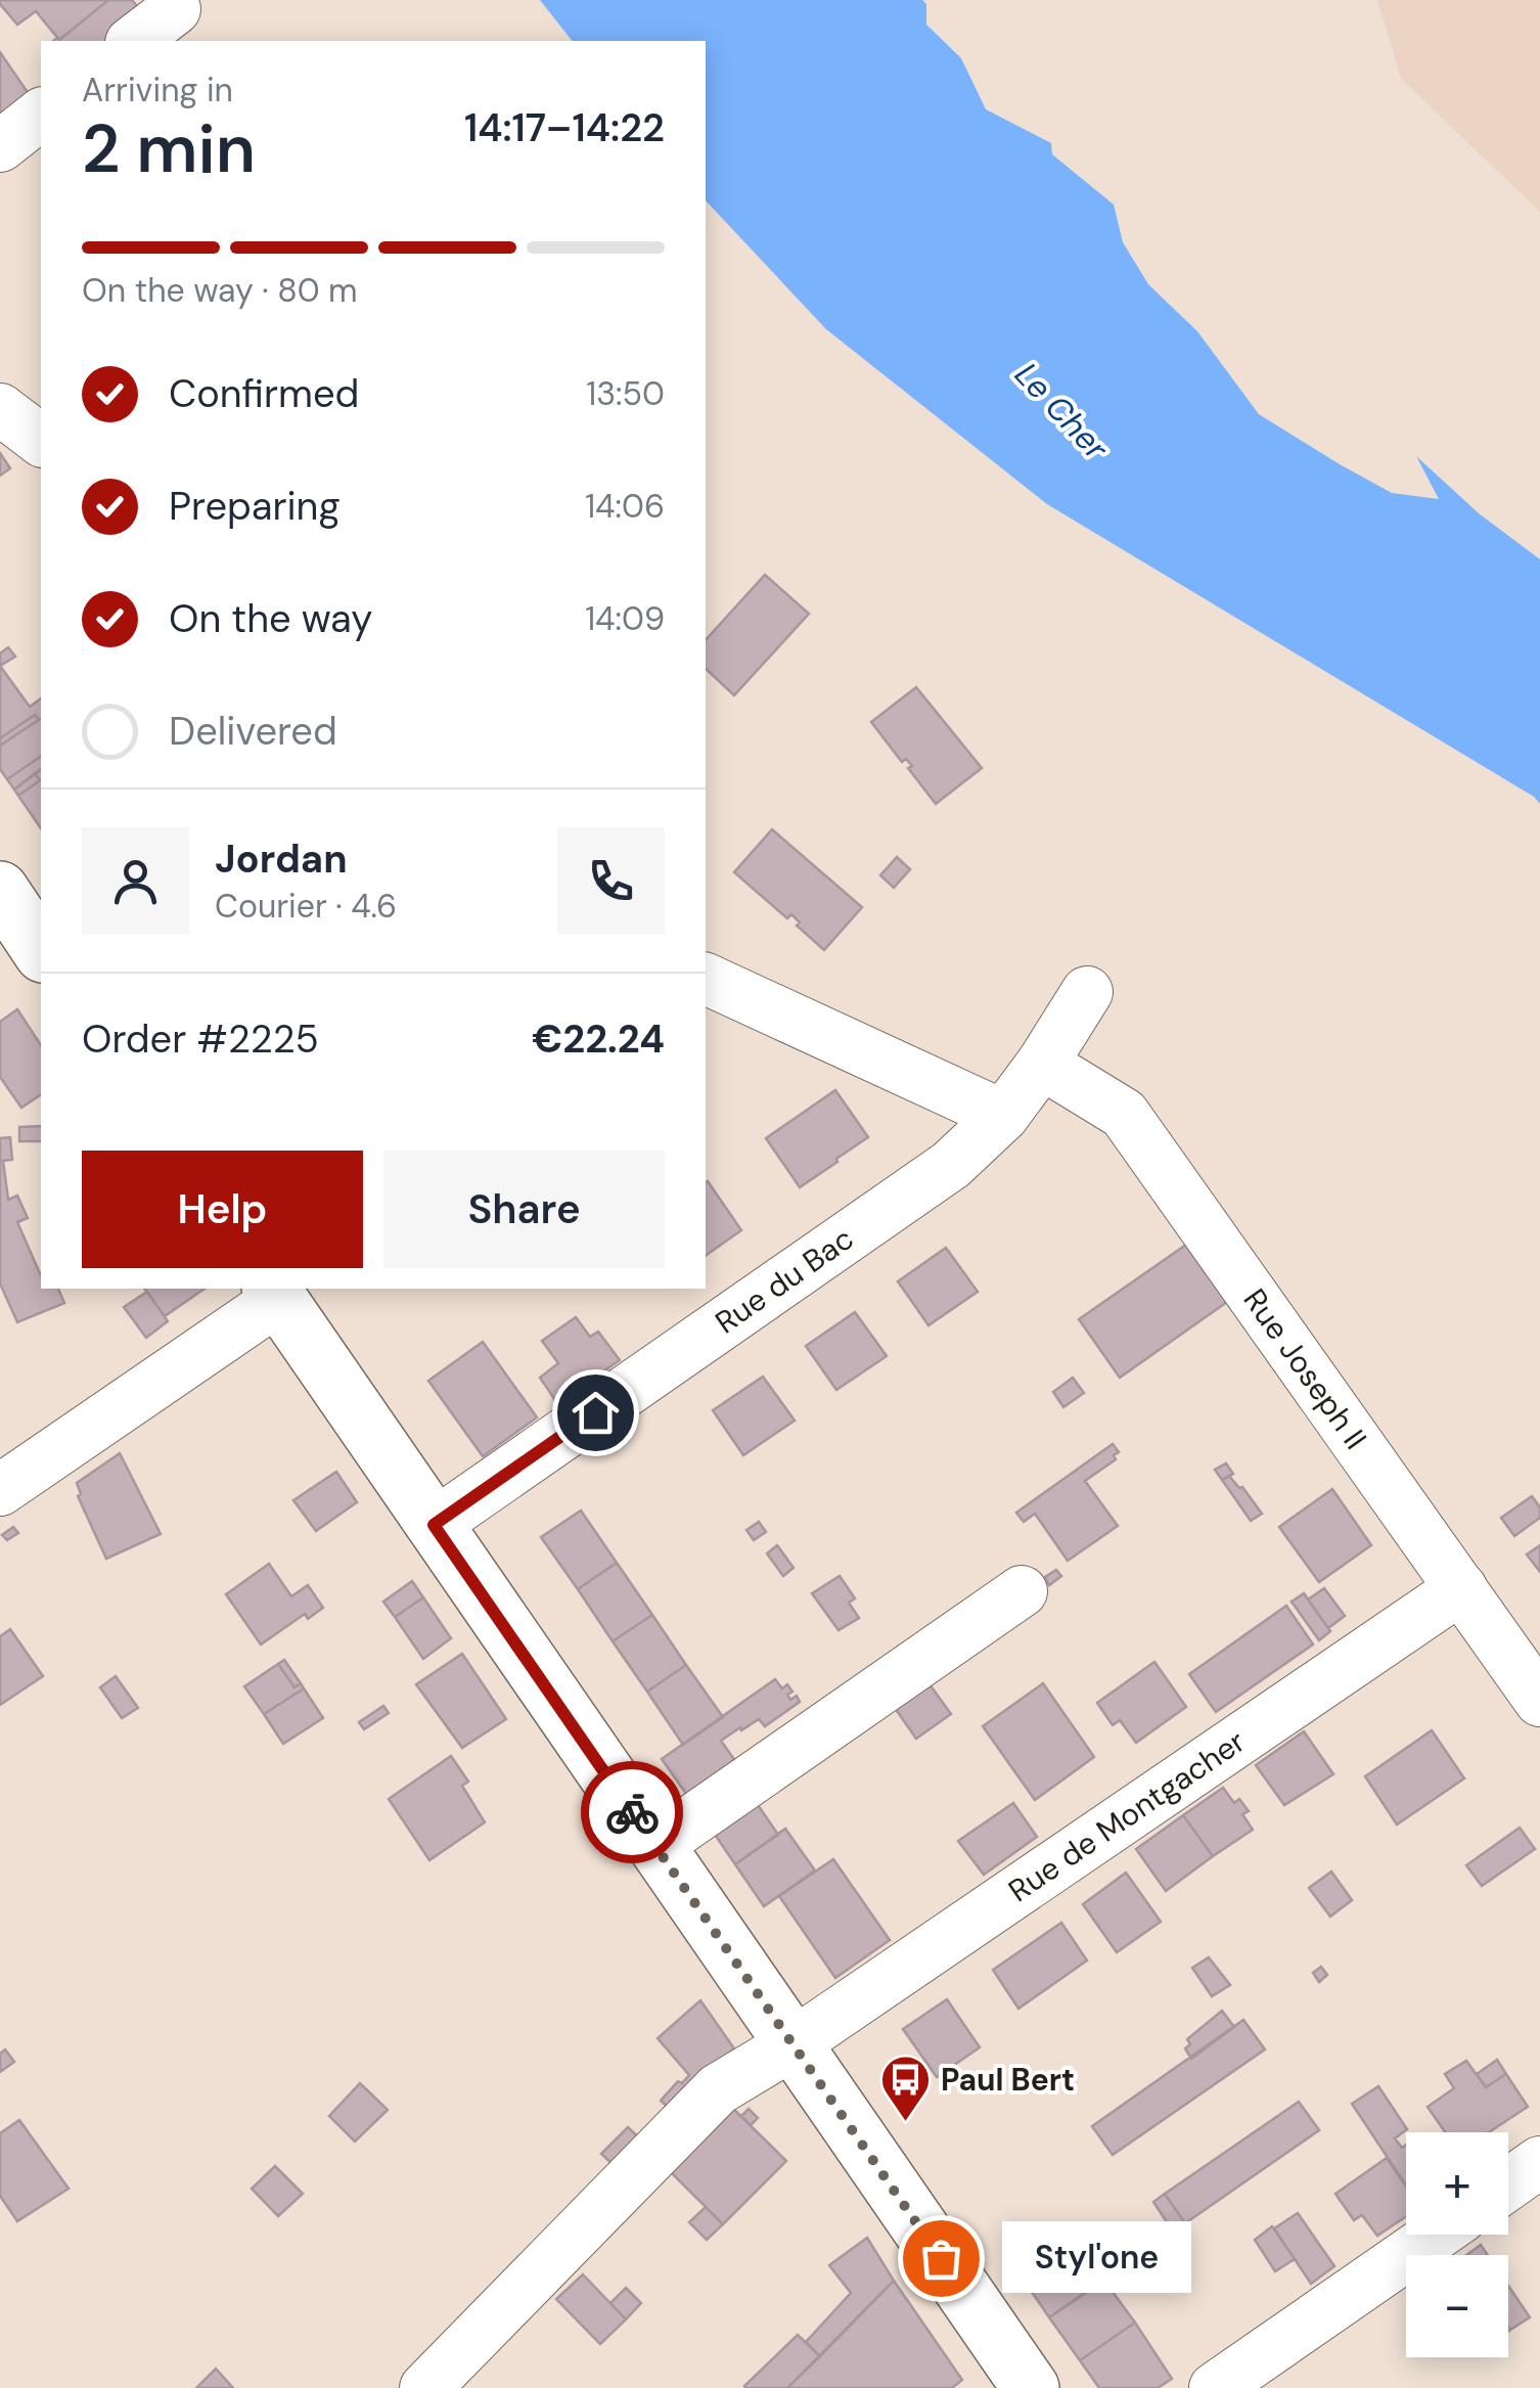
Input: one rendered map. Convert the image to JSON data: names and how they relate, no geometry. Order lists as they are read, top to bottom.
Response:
{
  "streets": {
    "street": ["Rue du Bac", "Rue Joseph II", "Rue de Montgacher"]
  },
  "crossings": [
    ["Rue du Bac", "Rue Joseph II"],
    ["Rue Joseph II", "Rue de Montgacher"]
  ],
  "water": ["Le Cher"],
  "places": {
    "bus stop": ["Paul Bert"],
    "other": ["Styl'one"]
  },
  "page": {
    "heading": ["2 min", "Arriving in", "14:17–14:22"],
    "panel": [
      "Jordan",
      "Courier · 4.6",
      "Order #2225",
      "€22.24"
    ],
    "bar": "On the way · 80 m",
    "list": [
      ["Confirmed", "13:50"],
      ["Preparing", "14:06"],
      ["On the way", "14:09"],
      "Delivered"
    ],
    "buttons": ["Help", "Share"],
    "map_buttons": ["+", "−"],
    "bubble": "Styl'one"
  }
}
